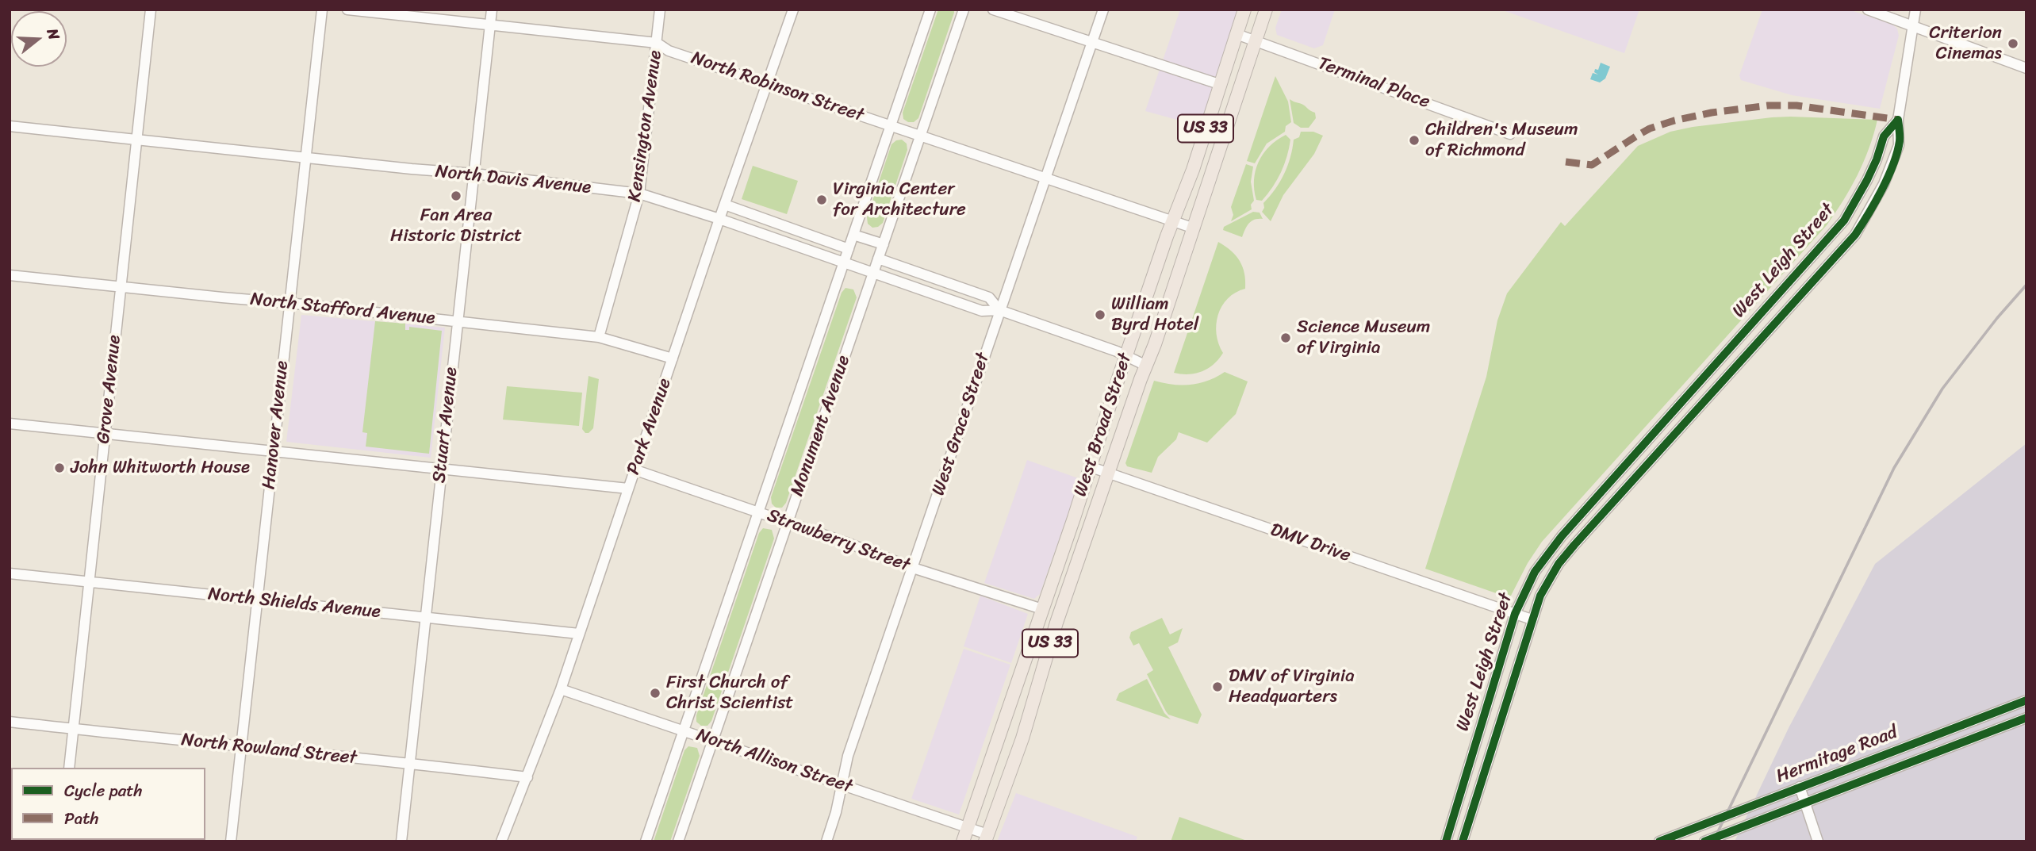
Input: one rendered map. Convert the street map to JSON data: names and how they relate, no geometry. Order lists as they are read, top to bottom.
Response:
{
  "streets": {
    "main road": ["US 33", "West Broad Street"],
    "street": [
      "Terminal Place",
      "North Robinson Street",
      "Kensington Avenue",
      "North Davis Avenue",
      "West Leigh Street",
      "North Stafford Avenue",
      "Grove Avenue",
      "West Grace Street",
      "Hanover Avenue",
      "Stuart Avenue",
      "Monument Avenue",
      "Park Avenue",
      "Strawberry Street",
      "DMV Drive",
      "North Shields Avenue",
      "North Rowland Street",
      "Hermitage Road",
      "North Allison Street"
    ]
  },
  "crossings": [
    ["Terminal Place", "West Broad Street"],
    ["North Robinson Street", "Kensington Avenue"],
    ["North Robinson Street", "West Grace Street"],
    ["North Robinson Street", "Stuart Avenue"],
    ["North Robinson Street", "West Broad Street"],
    ["North Robinson Street", "Monument Avenue"],
    ["North Robinson Street", "Park Avenue"],
    ["Kensington Avenue", "North Davis Avenue"],
    ["Kensington Avenue", "North Stafford Avenue"],
    ["North Davis Avenue", "Grove Avenue"],
    ["North Davis Avenue", "West Grace Street"],
    ["North Davis Avenue", "Hanover Avenue"],
    ["North Davis Avenue", "Stuart Avenue"],
    ["North Davis Avenue", "West Broad Street"],
    ["North Davis Avenue", "Monument Avenue"],
    ["North Davis Avenue", "Park Avenue"],
    ["West Leigh Street", "DMV Drive"],
    ["North Stafford Avenue", "Grove Avenue"],
    ["North Stafford Avenue", "Hanover Avenue"],
    ["North Stafford Avenue", "Stuart Avenue"],
    ["North Stafford Avenue", "Park Avenue"],
    ["Grove Avenue", "North Shields Avenue"],
    ["Grove Avenue", "North Rowland Street"],
    ["West Grace Street", "Strawberry Street"],
    ["West Grace Street", "North Allison Street"],
    ["Hanover Avenue", "North Shields Avenue"],
    ["Hanover Avenue", "North Rowland Street"],
    ["Stuart Avenue", "North Shields Avenue"],
    ["Stuart Avenue", "North Rowland Street"],
    ["West Broad Street", "Strawberry Street"],
    ["West Broad Street", "DMV Drive"],
    ["West Broad Street", "North Allison Street"],
    ["Monument Avenue", "Strawberry Street"],
    ["Monument Avenue", "North Allison Street"],
    ["Park Avenue", "Strawberry Street"],
    ["Park Avenue", "North Shields Avenue"],
    ["Park Avenue", "North Rowland Street"],
    ["Park Avenue", "North Allison Street"]
  ],
  "places": [
    "Criterion Cinemas",
    "Children's Museum of Richmond",
    "Fan Area Historic District",
    "Virginia Center for Architecture",
    "William Byrd Hotel",
    "Science Museum of Virginia",
    "John Whitworth House",
    "DMV of Virginia Headquarters",
    "First Church of Christ Scientist"
  ],
  "legend": ["Cycle path", "Path"],
  "north": "right"
}
